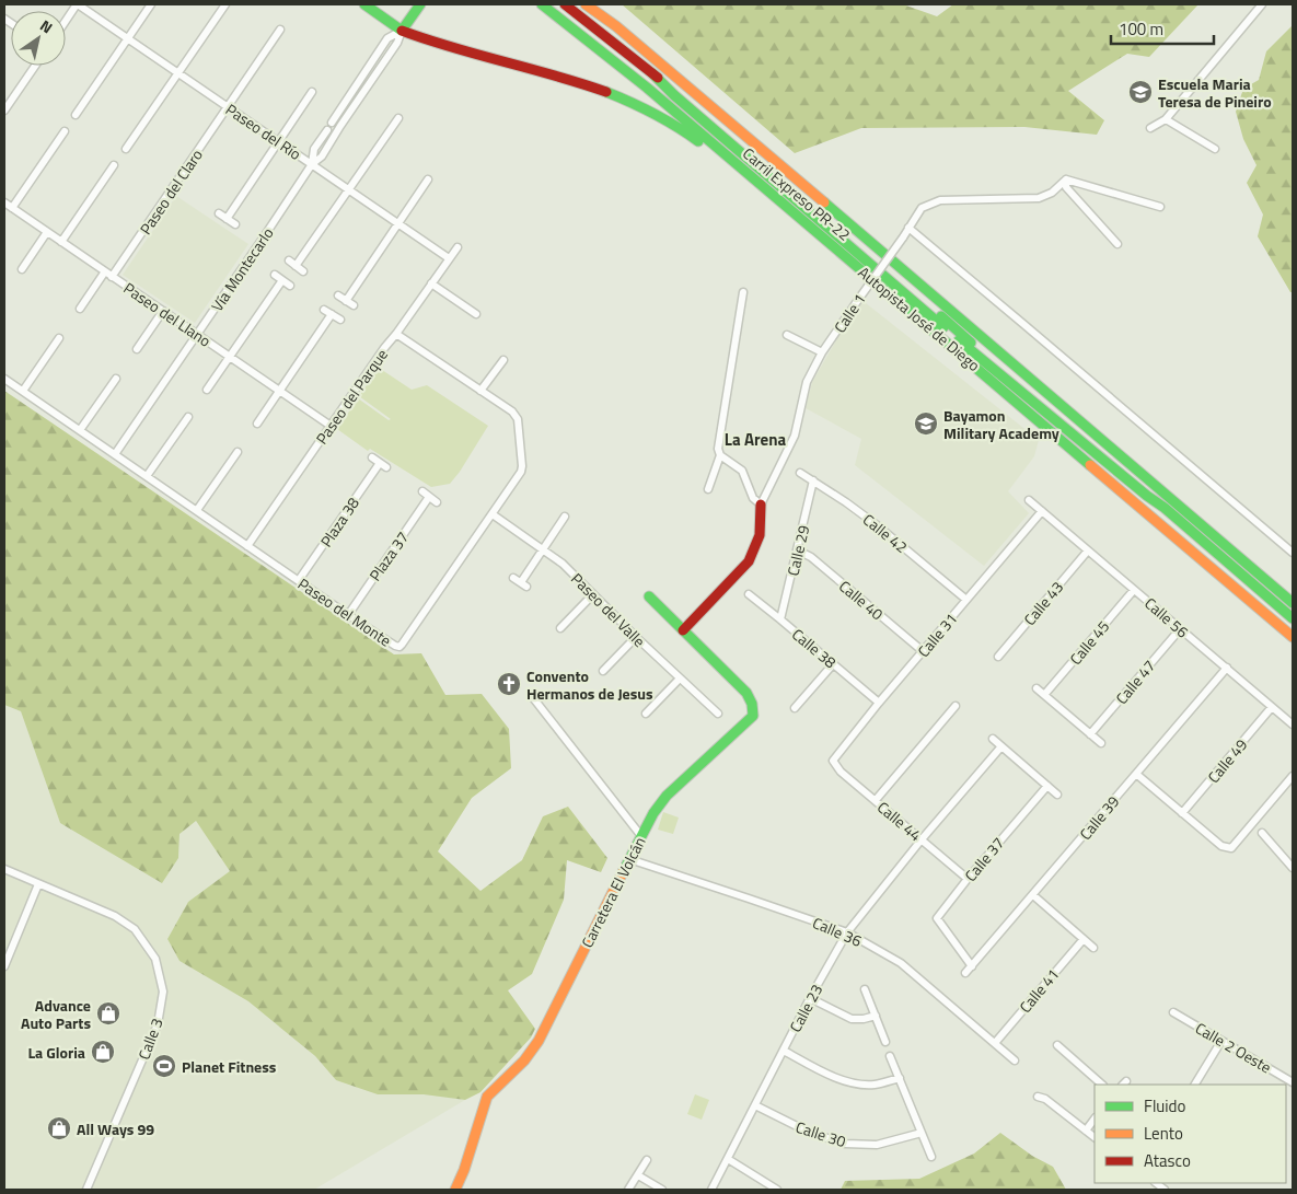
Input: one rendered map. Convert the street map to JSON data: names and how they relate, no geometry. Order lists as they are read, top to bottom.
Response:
{
  "streets": {
    "main road": ["Carril Expreso PR-22", "Autopista José de Diego", "Carretera El Volcán"],
    "street": [
      "Paseo del Río",
      "Paseo del Claro",
      "Vía Montecarlo",
      "Calle 1",
      "Paseo del Llano",
      "Paseo del Parque",
      "Plaza 38",
      "Calle 42",
      "Calle 29",
      "Plaza 37",
      "Calle 40",
      "Calle 43",
      "Paseo del Valle",
      "Paseo del Monte",
      "Calle 56",
      "Calle 31",
      "Calle 45",
      "Calle 38",
      "Calle 47",
      "Calle 49",
      "Calle 39",
      "Calle 44",
      "Calle 37",
      "Calle 36",
      "Calle 41",
      "Calle 23",
      "Calle 3",
      "Calle 2 Oeste",
      "Calle 30"
    ]
  },
  "crossings": [
    ["Paseo del Río", "Paseo del Claro"],
    ["Paseo del Río", "Vía Montecarlo"],
    ["Paseo del Río", "Paseo del Parque"],
    ["Paseo del Claro", "Paseo del Llano"],
    ["Vía Montecarlo", "Paseo del Llano"],
    ["Vía Montecarlo", "Paseo del Monte"],
    ["Paseo del Llano", "Paseo del Parque"],
    ["Paseo del Parque", "Paseo del Monte"],
    ["Plaza 38", "Paseo del Monte"],
    ["Calle 42", "Calle 29"],
    ["Calle 42", "Calle 31"],
    ["Calle 29", "Calle 40"],
    ["Calle 29", "Calle 38"],
    ["Plaza 37", "Paseo del Monte"],
    ["Calle 40", "Calle 31"],
    ["Calle 43", "Calle 56"],
    ["Paseo del Valle", "Paseo del Monte"],
    ["Calle 56", "Calle 31"],
    ["Calle 56", "Calle 45"],
    ["Calle 56", "Calle 47"],
    ["Calle 56", "Calle 49"],
    ["Calle 56", "Calle 39"],
    ["Calle 31", "Calle 38"],
    ["Calle 31", "Calle 44"],
    ["Calle 39", "Calle 37"],
    ["Calle 44", "Calle 37"],
    ["Calle 44", "Calle 23"],
    ["Carretera El Volcán", "Calle 36"],
    ["Calle 36", "Calle 41"],
    ["Calle 36", "Calle 23"],
    ["Calle 23", "Calle 30"]
  ],
  "districts": ["La Arena"],
  "places": {
    "school or university": ["Escuela Maria Teresa de Pineiro", "Bayamon Military Academy"],
    "church": ["Convento Hermanos de Jesus"],
    "shop": ["Advance Auto Parts", "La Gloria", "All Ways 99"],
    "sports": ["Planet Fitness"]
  },
  "legend": ["Fluido", "Lento", "Atasco"],
  "scale_bar": "100 m",
  "north": "top right"
}
